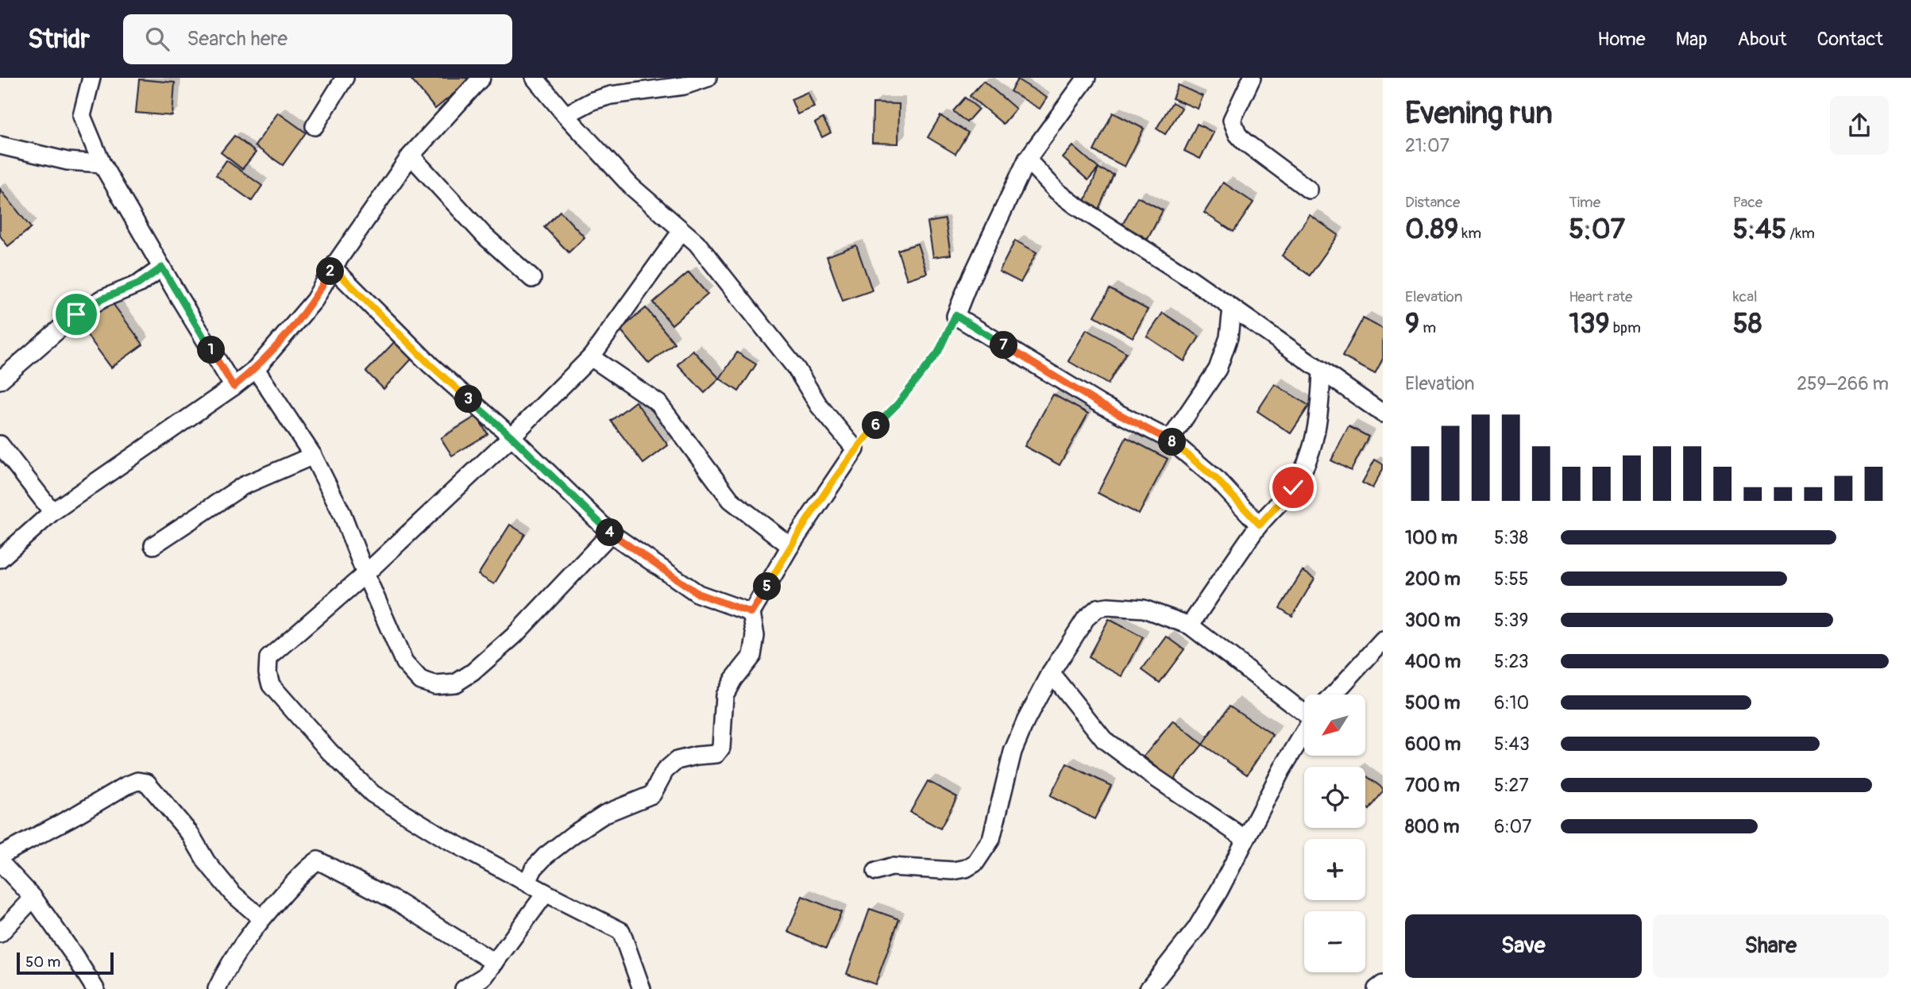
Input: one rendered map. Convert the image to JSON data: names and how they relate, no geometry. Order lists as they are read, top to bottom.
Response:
{
  "scale_bar": "50 m",
  "north": "bottom left",
  "page": {
    "header": "Stridr",
    "search": "Search here",
    "nav": [
      "Home",
      "Map",
      "About",
      "Contact"
    ],
    "heading": ["Evening run", "21:07"],
    "stats": [
      ["Distance", "0.89 km"],
      ["Time", "5:07"],
      ["Pace", "5:45 /km"],
      ["Elevation", "9 m"],
      ["Heart rate", "139 bpm"],
      ["kcal", "58"]
    ],
    "pins": [
      "2",
      "7",
      "1",
      "3",
      "6",
      "8",
      "4",
      "5"
    ],
    "chart": ["Elevation", "259–266 m"],
    "list": [
      {
        "name": "100 m",
        "note": "5:38"
      },
      {
        "name": "200 m",
        "note": "5:55"
      },
      {
        "name": "300 m",
        "note": "5:39"
      },
      {
        "name": "400 m",
        "note": "5:23"
      },
      {
        "name": "500 m",
        "note": "6:10"
      },
      {
        "name": "600 m",
        "note": "5:43"
      },
      {
        "name": "700 m",
        "note": "5:27"
      },
      {
        "name": "800 m",
        "note": "6:07"
      }
    ],
    "map_buttons": ["+", "−"],
    "buttons": ["Save", "Share"],
    "scale": "50 m"
  }
}
